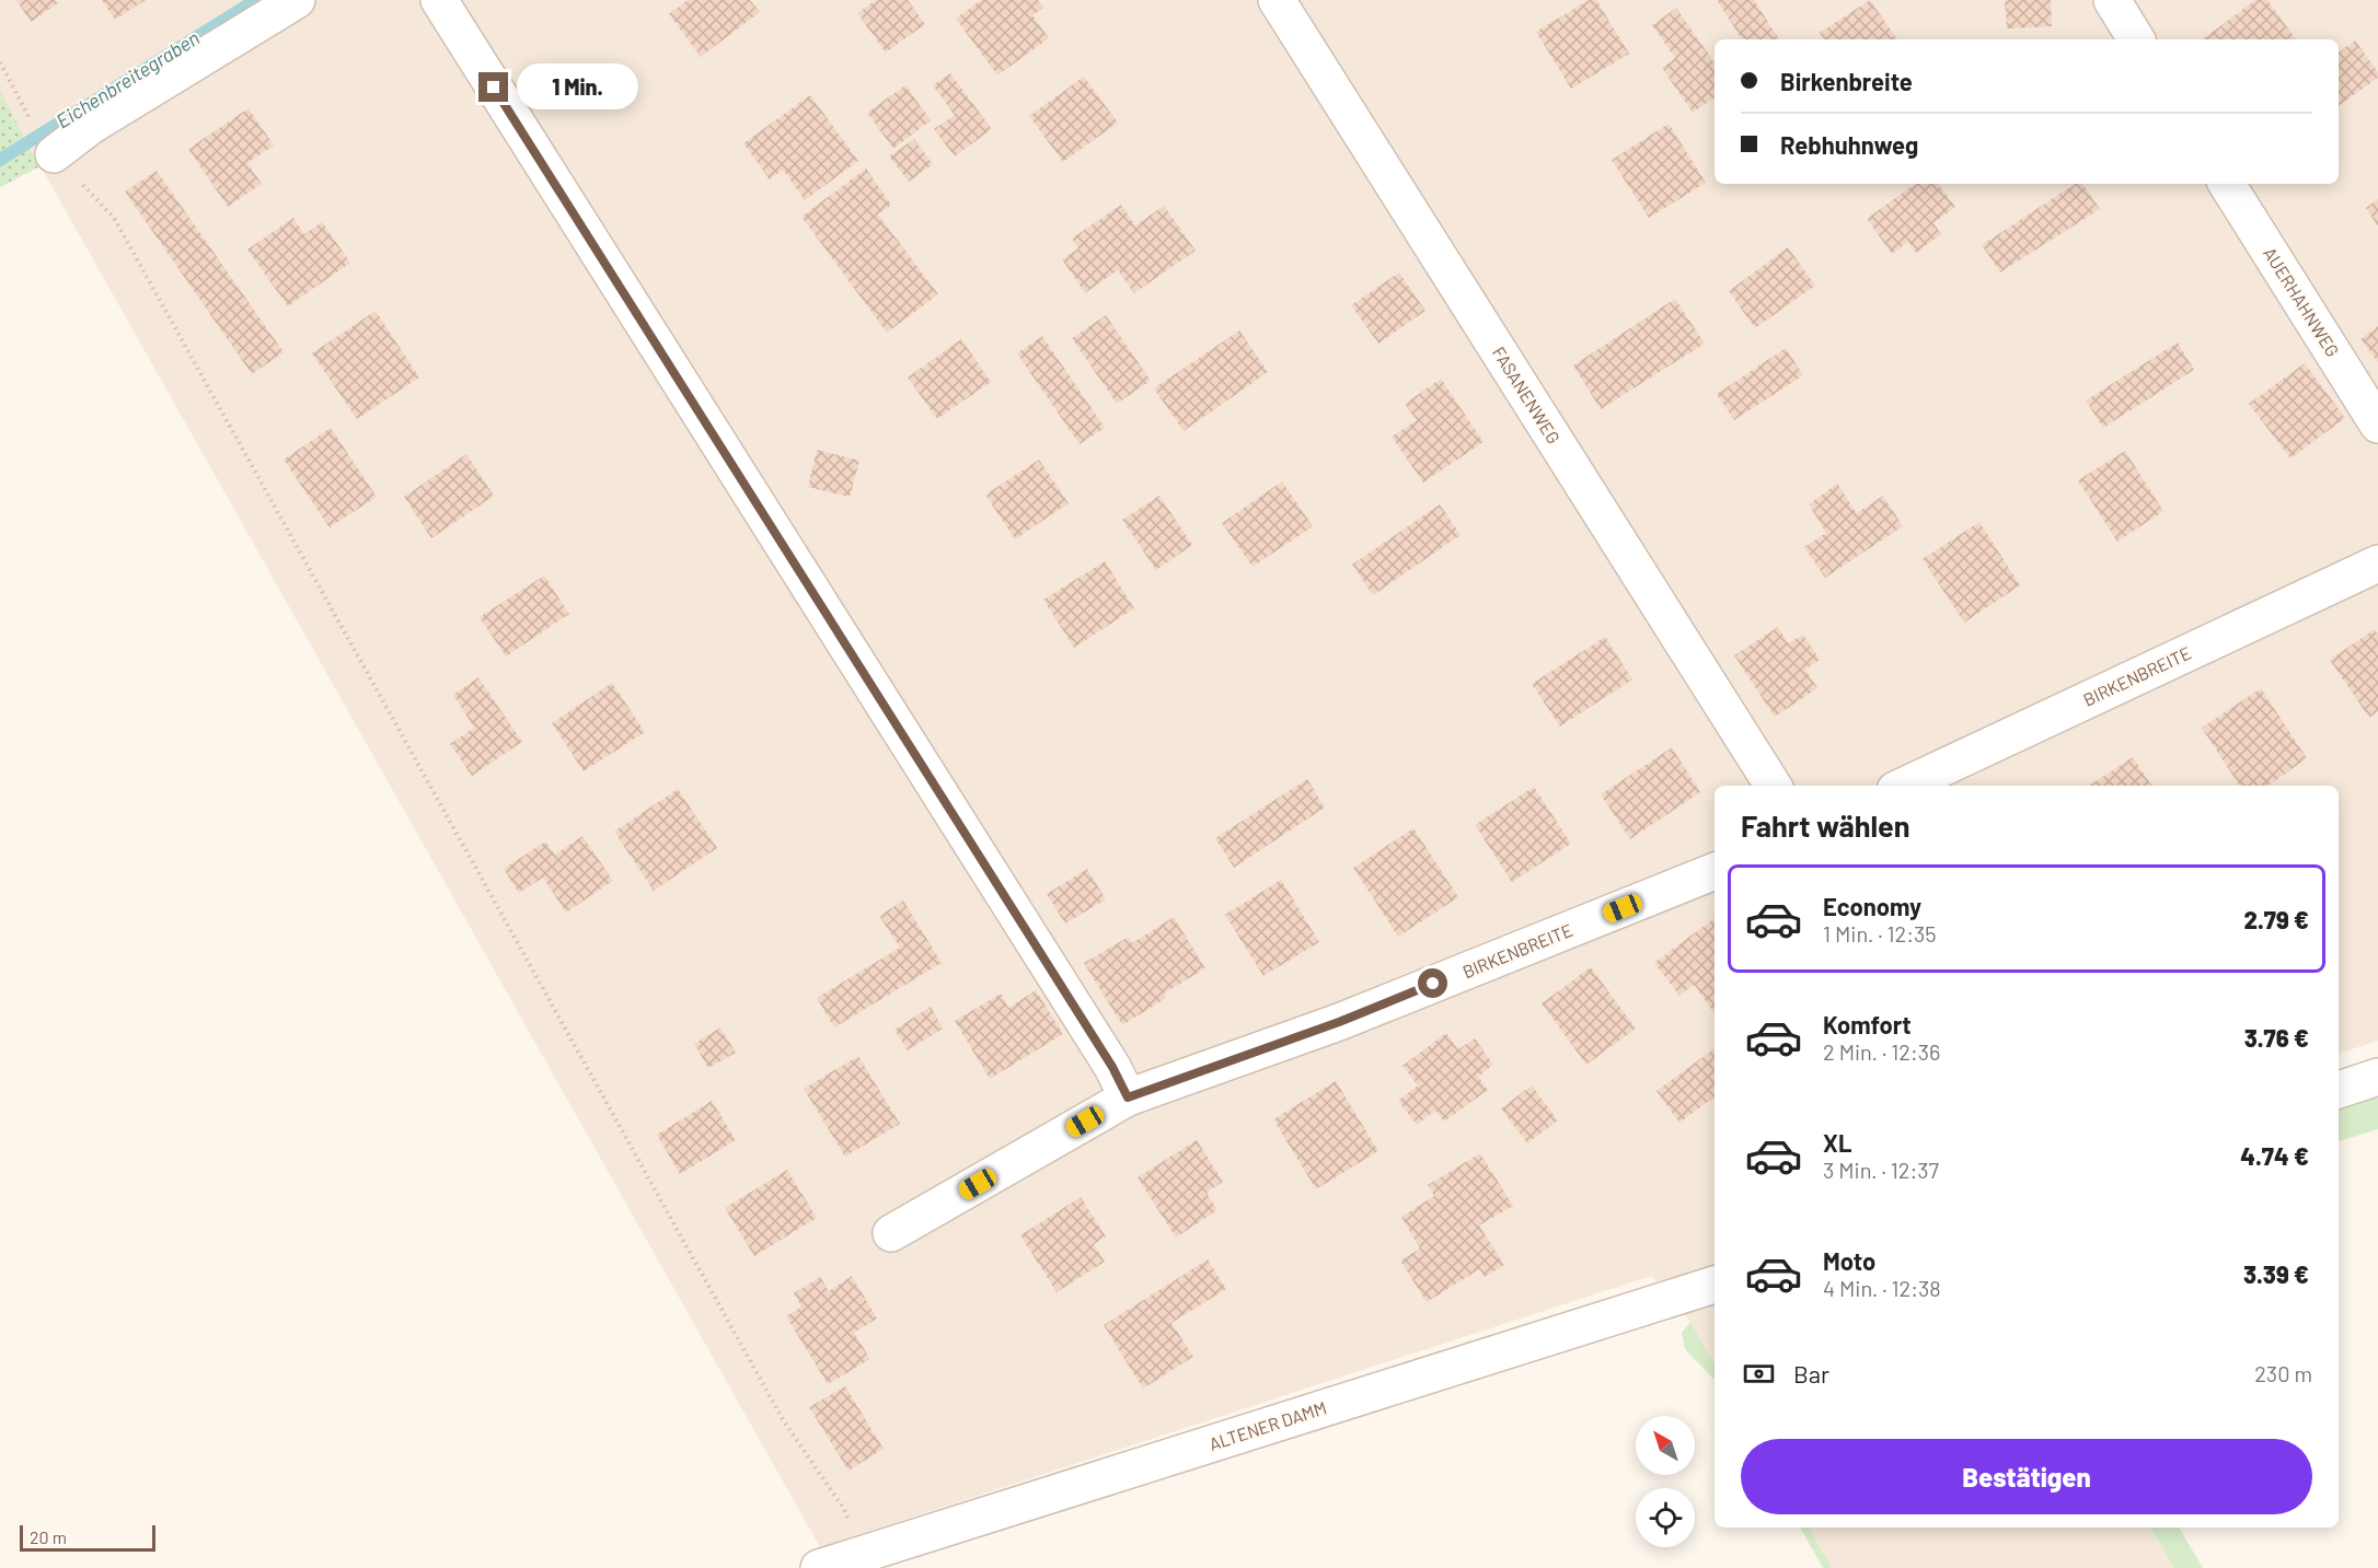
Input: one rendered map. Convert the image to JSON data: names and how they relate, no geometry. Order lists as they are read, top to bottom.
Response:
{
  "streets": {
    "street": [
      "AUERHAHNWEG",
      "FASANENWEG",
      "BIRKENBREITE",
      "ALTENER DAMM"
    ]
  },
  "water": ["Eichenbreitegraben"],
  "scale_bar": "20 m",
  "north": "top left",
  "page": {
    "banner": ["Birkenbreite", "Rebhuhnweg"],
    "bubble": "1 Min.",
    "heading": "Fahrt wählen",
    "list": [
      {
        "name": "Economy",
        "note": "1 Min. · 12:35",
        "value": "2.79 €"
      },
      {
        "name": "Komfort",
        "note": "2 Min. · 12:36",
        "value": "3.76 €"
      },
      {
        "name": "XL",
        "note": "3 Min. · 12:37",
        "value": "4.74 €"
      },
      {
        "name": "Moto",
        "note": "4 Min. · 12:38",
        "value": "3.39 €"
      }
    ],
    "pay": ["Bar", "230 m"],
    "buttons": "Bestätigen",
    "scale": "20 m"
  }
}
